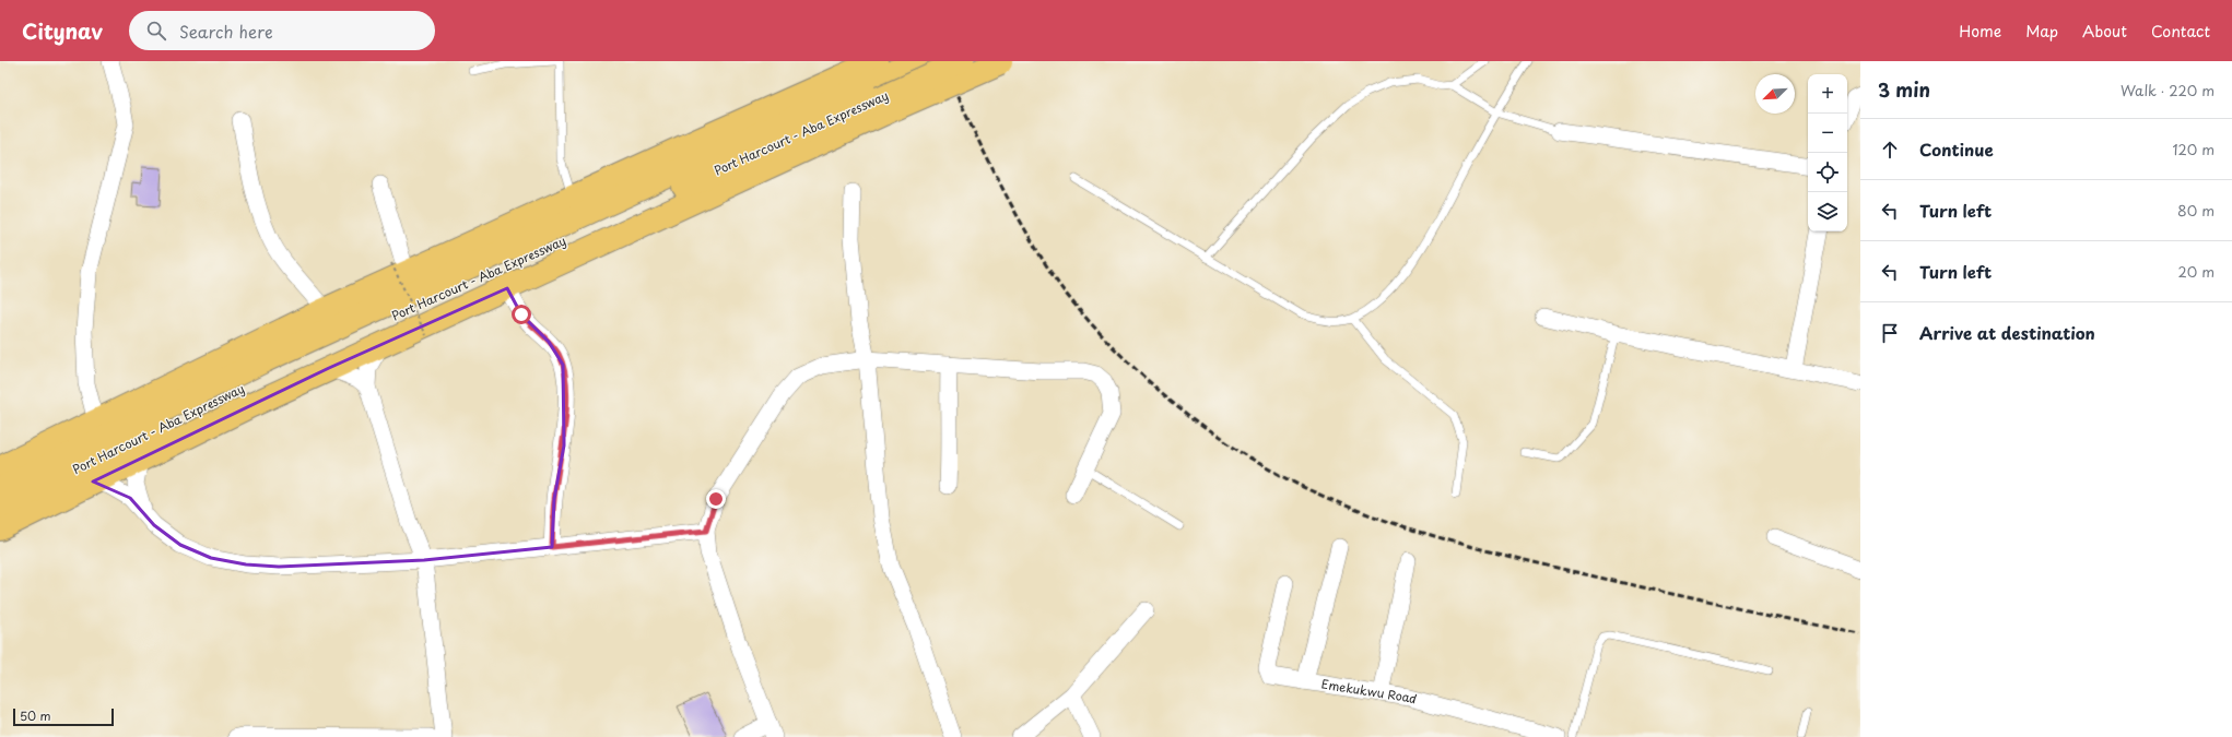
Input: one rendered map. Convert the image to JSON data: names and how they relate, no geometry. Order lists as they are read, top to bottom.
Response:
{
  "streets": {
    "main road": ["Port Harcourt - Aba Expressway"],
    "street": ["Emekukwu Road"]
  },
  "scale_bar": "50 m",
  "north": "bottom left",
  "page": {
    "header": "Citynav",
    "search": "Search here",
    "nav": [
      "Home",
      "Map",
      "About",
      "Contact"
    ],
    "heading": ["3 min", "Walk · 220 m"],
    "map_buttons": ["+", "−"],
    "list": [
      ["Continue", "120 m"],
      ["Turn left", "80 m"],
      ["Turn left", "20 m"],
      "Arrive at destination"
    ],
    "scale": "50 m"
  }
}
